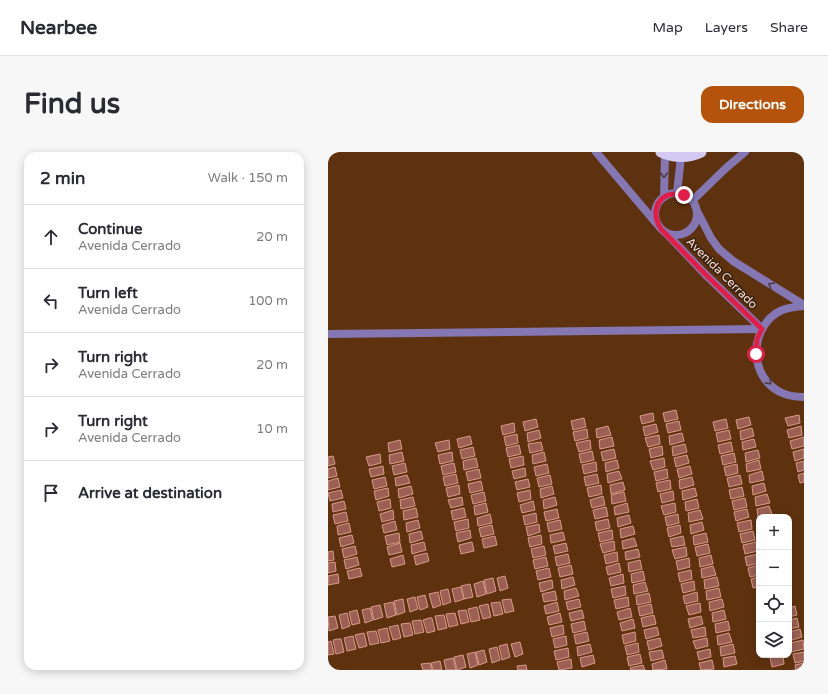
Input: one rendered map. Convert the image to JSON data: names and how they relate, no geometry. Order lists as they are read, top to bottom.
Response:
{
  "streets": {
    "street": ["Avenida Cerrado"]
  },
  "page": {
    "header": "Nearbee",
    "nav": ["Map", "Layers", "Share"],
    "buttons": "Directions",
    "title": "Find us",
    "heading": ["2 min", "Walk · 150 m"],
    "list": [
      ["Continue", "Avenida Cerrado", "20 m"],
      ["Turn left", "Avenida Cerrado", "100 m"],
      ["Turn right", "Avenida Cerrado", "20 m"],
      ["Turn right", "Avenida Cerrado", "10 m"],
      "Arrive at destination"
    ],
    "map_buttons": ["+", "−"]
  }
}
